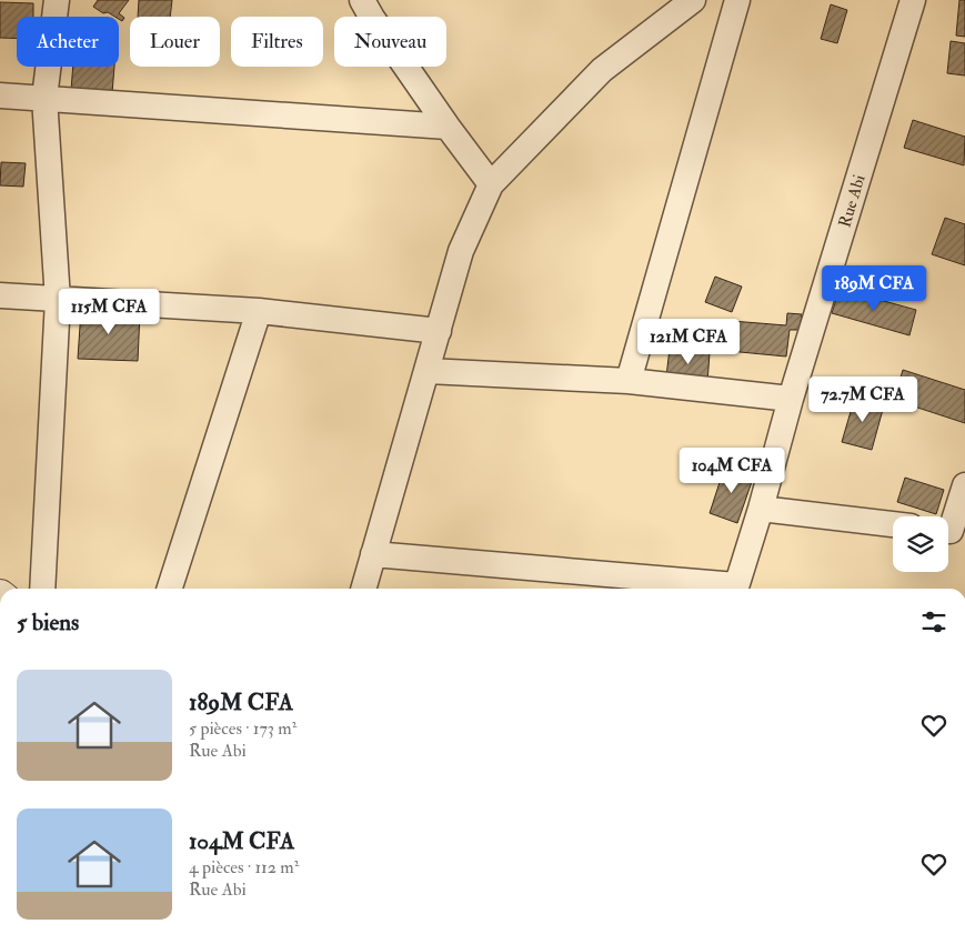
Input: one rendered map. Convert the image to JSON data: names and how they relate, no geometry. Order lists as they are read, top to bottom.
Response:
{
  "streets": {
    "street": ["Rue Abi"]
  },
  "page": {
    "chip": [
      "Acheter",
      "Louer",
      "Filtres",
      "Nouveau"
    ],
    "price": [
      "189M CFA",
      "115M CFA",
      "121M CFA",
      "72.7M CFA",
      "104M CFA"
    ],
    "heading": "5 biens",
    "list": [
      {
        "name": "189M CFA",
        "note": "5 pièces · 173 m² · Rue Abi"
      },
      {
        "name": "104M CFA",
        "note": "4 pièces · 112 m² · Rue Abi"
      }
    ]
  }
}
